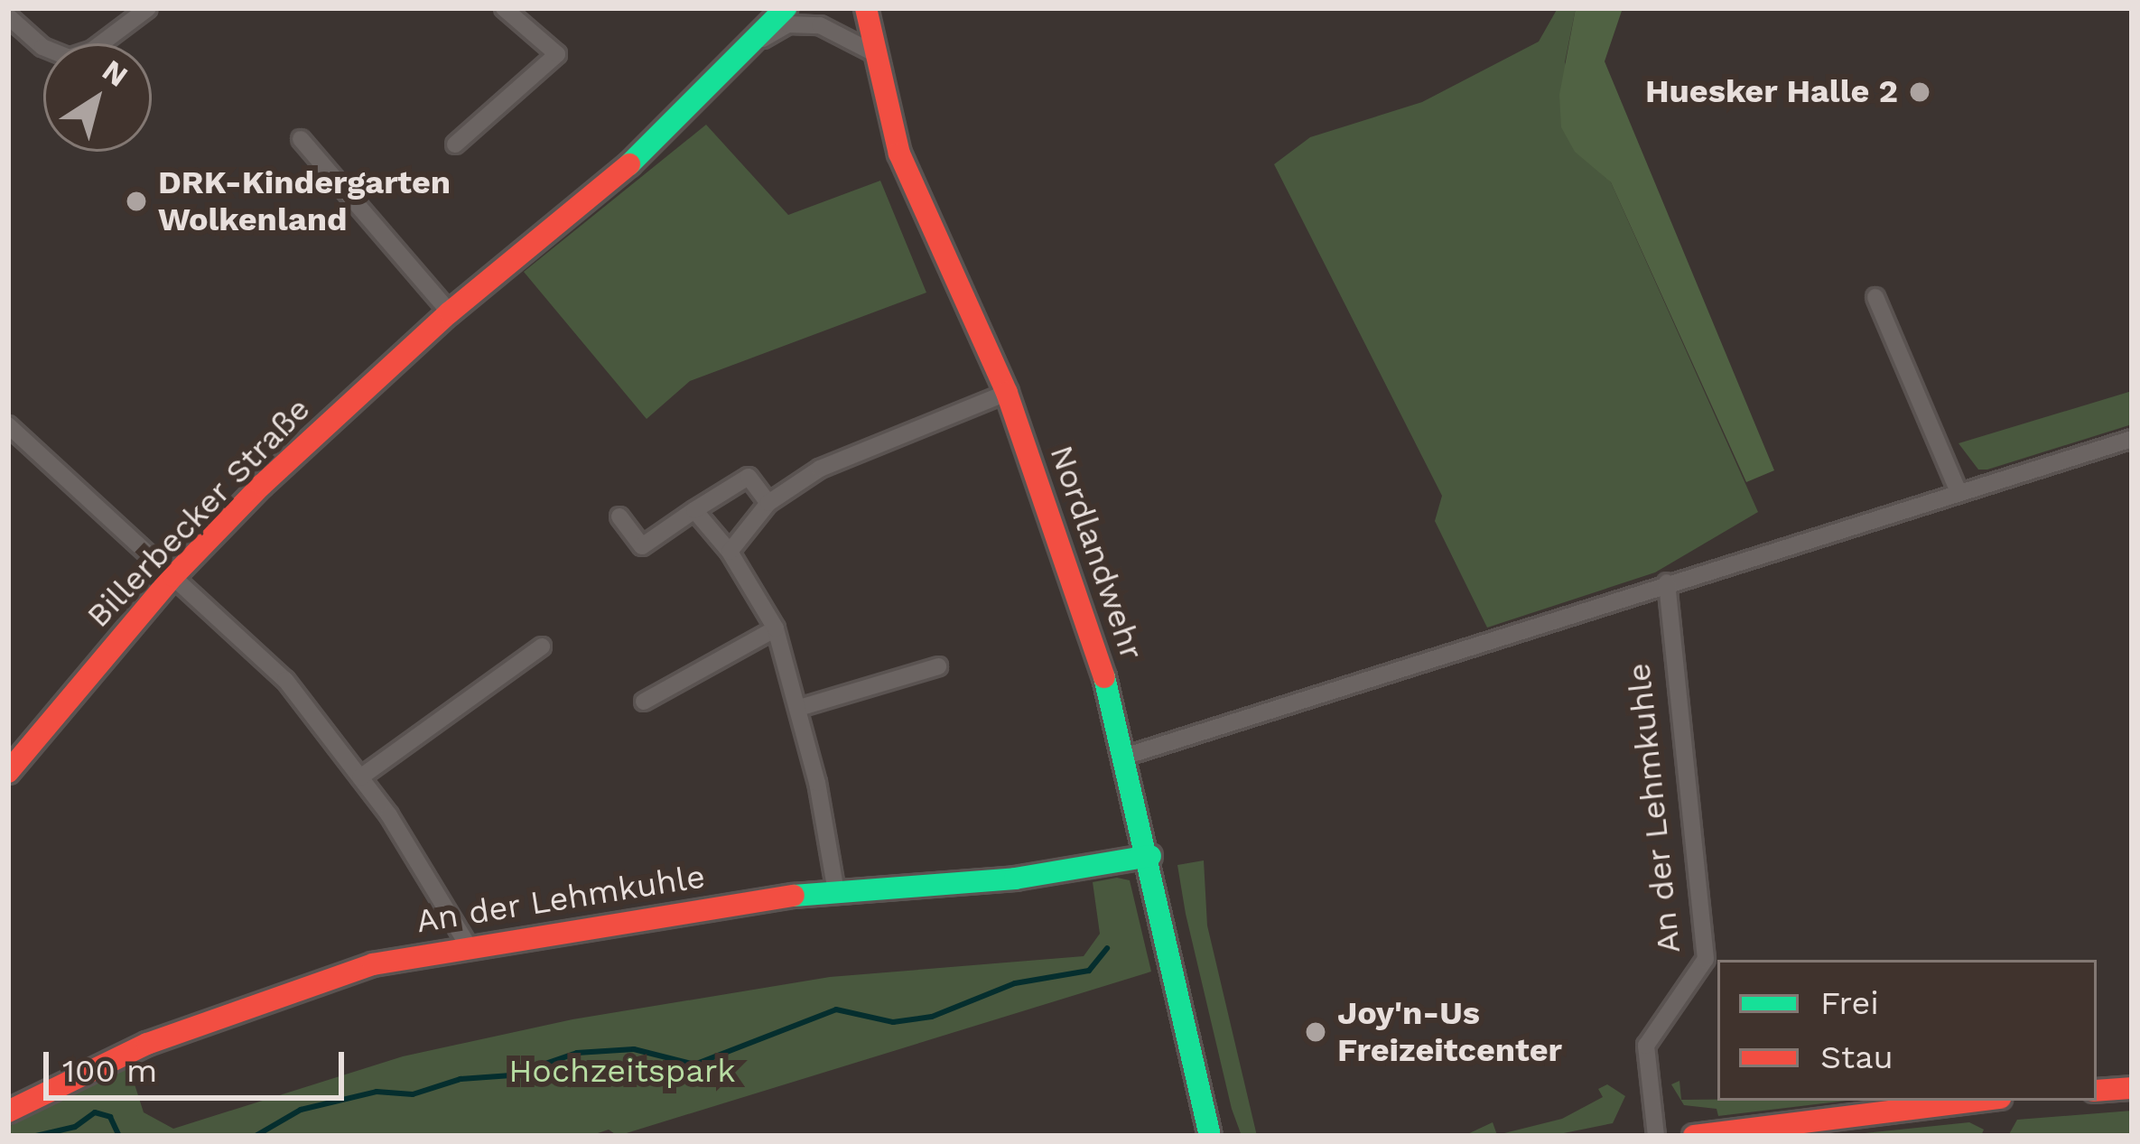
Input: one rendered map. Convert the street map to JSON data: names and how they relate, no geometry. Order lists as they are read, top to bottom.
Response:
{
  "streets": {
    "street": ["Billerbecker Straße", "Nordlandwehr", "An der Lehmkuhle"]
  },
  "crossings": [
    ["Billerbecker Straße", "Nordlandwehr"],
    ["Nordlandwehr", "An der Lehmkuhle"]
  ],
  "parks": ["Hochzeitspark"],
  "places": ["Huesker Halle 2", "DRK-Kindergarten Wolkenland", "Joy'n-Us Freizeitcenter"],
  "legend": ["Frei", "Stau"],
  "scale_bar": "100 m",
  "north": "top right"
}
